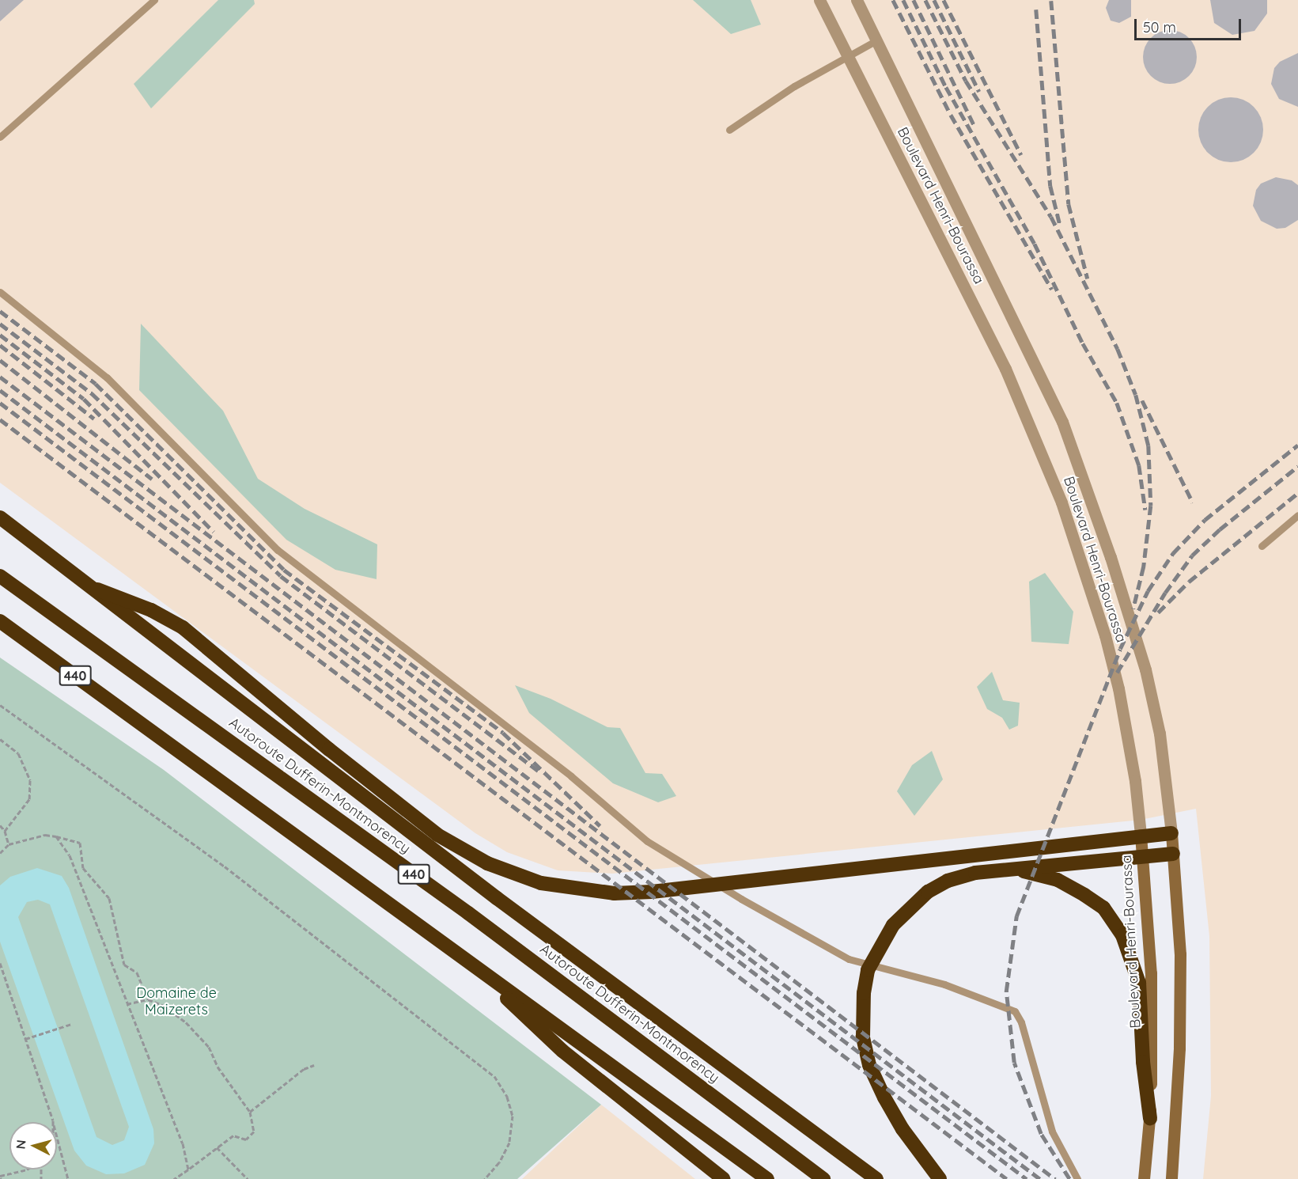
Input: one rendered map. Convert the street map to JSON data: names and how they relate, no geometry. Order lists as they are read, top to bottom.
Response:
{
  "streets": {
    "highway": ["440", "Autoroute Dufferin-Montmorency"],
    "main road": ["Boulevard Henri-Bourassa"]
  },
  "parks": ["Domaine de Maizerets"],
  "scale_bar": "50 m",
  "north": "left"
}
